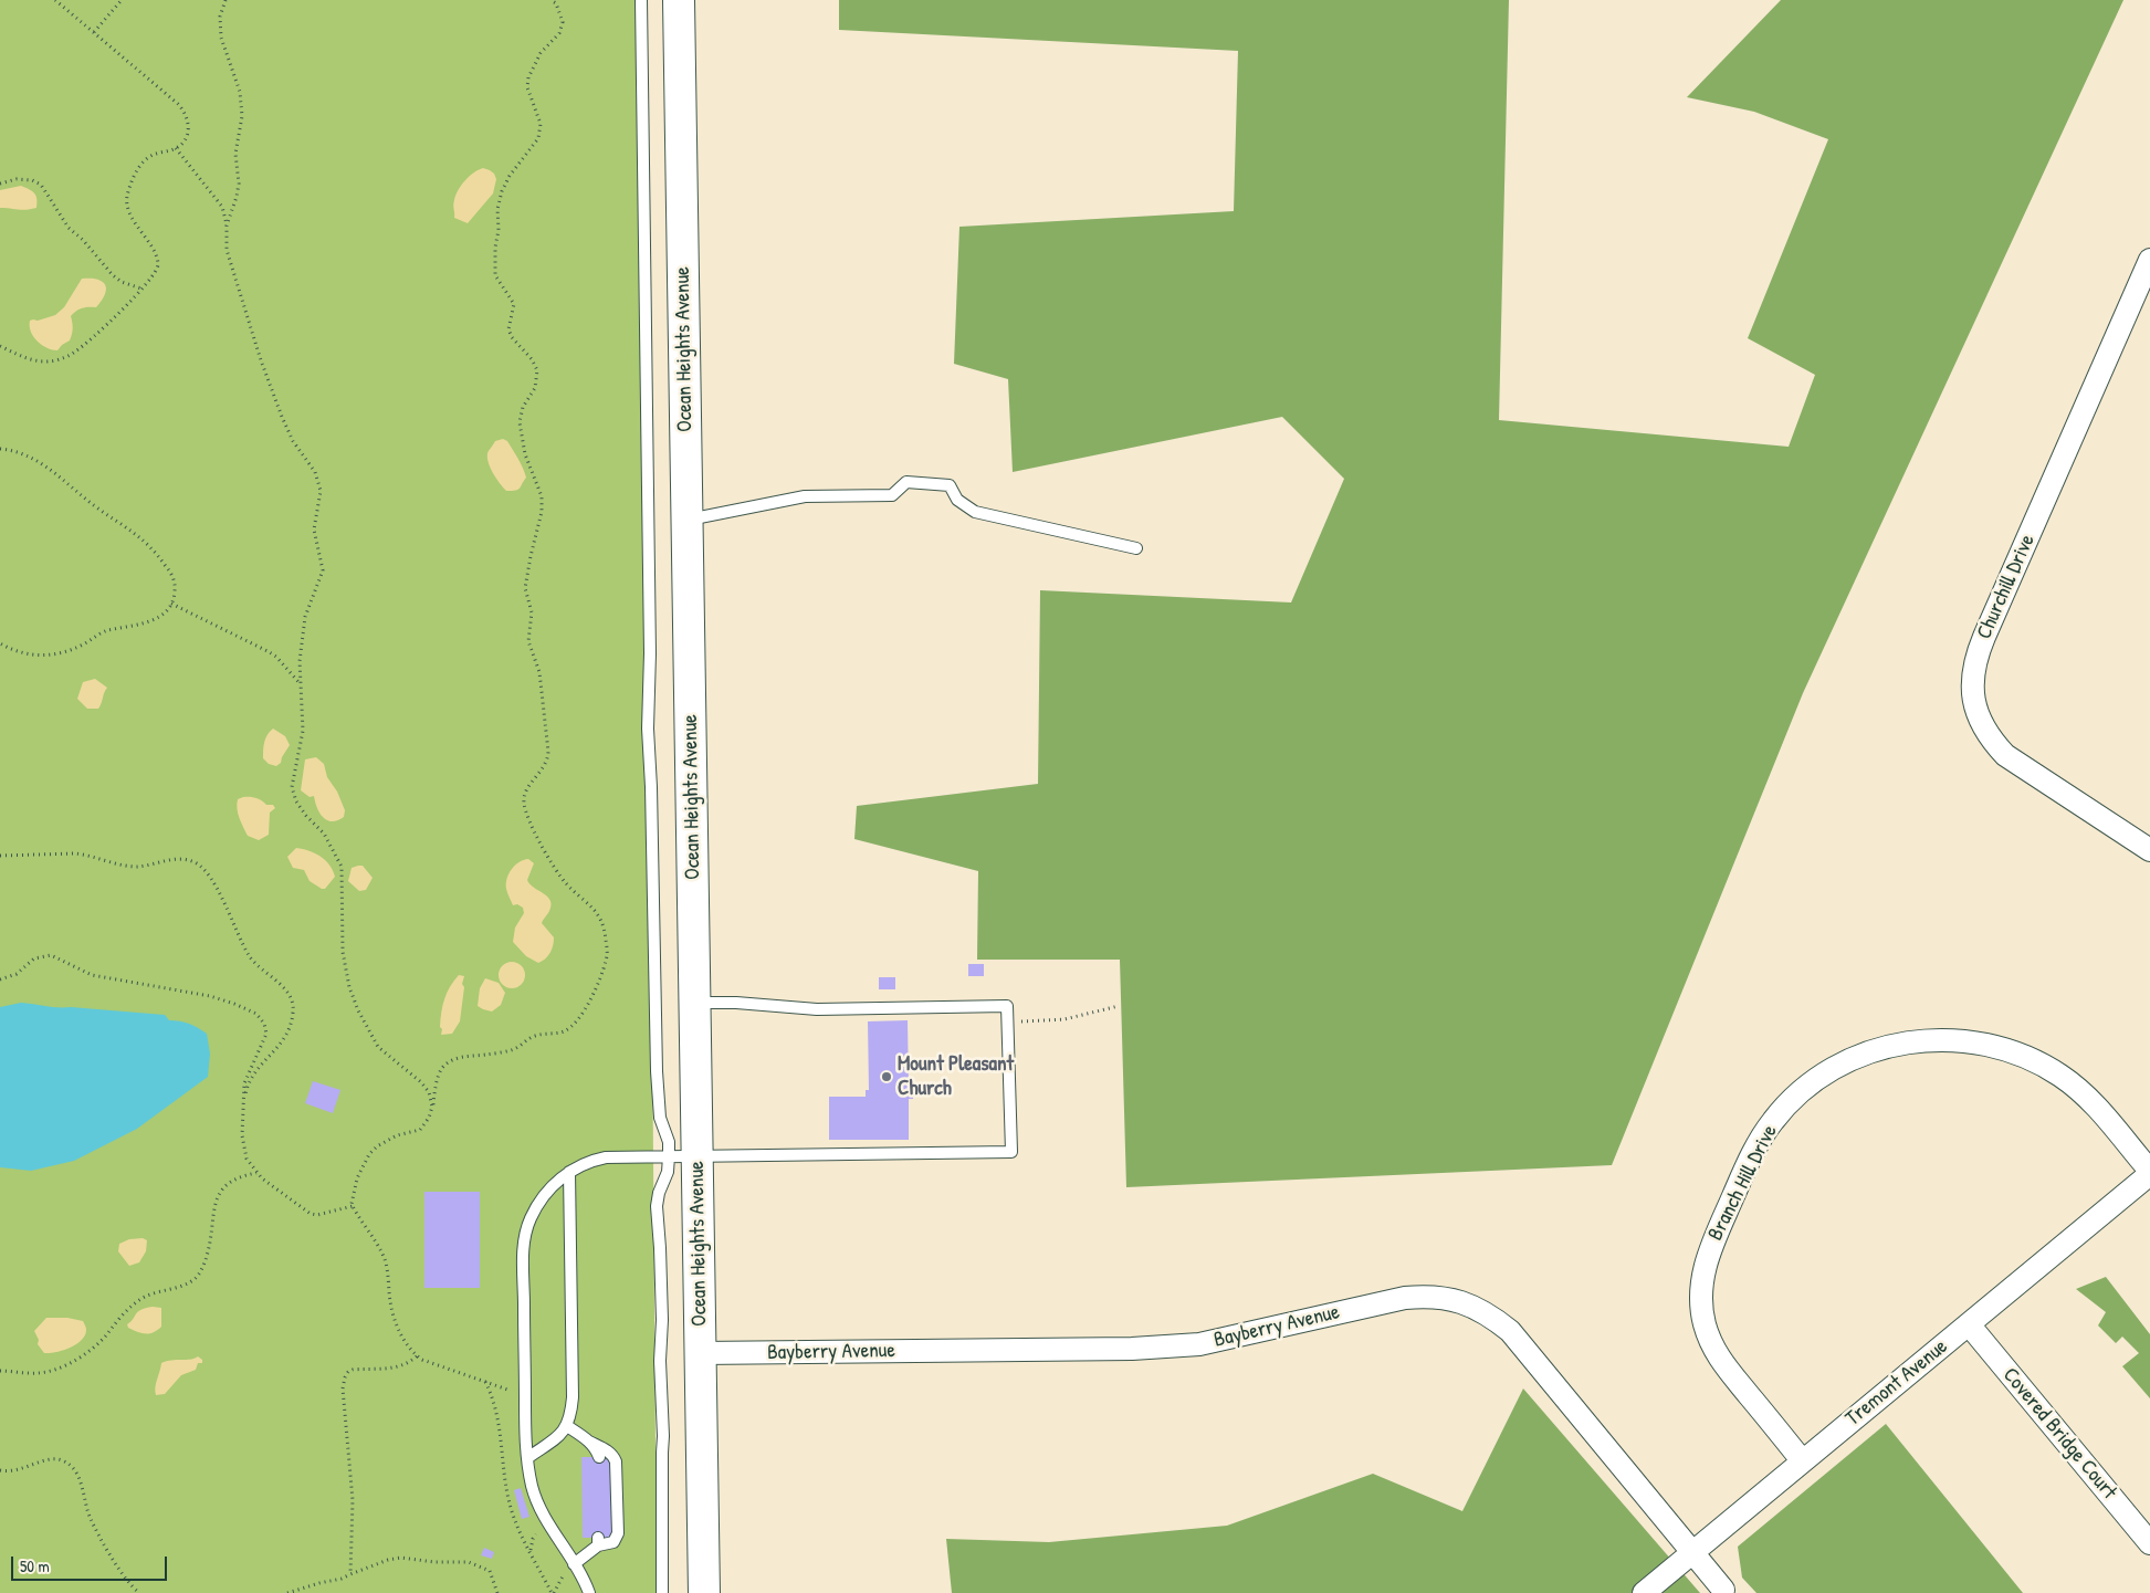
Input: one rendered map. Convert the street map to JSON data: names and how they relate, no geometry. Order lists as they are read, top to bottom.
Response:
{
  "streets": {
    "main road": ["Ocean Heights Avenue"],
    "street": [
      "Churchill Drive",
      "Branch Hill Drive",
      "Bayberry Avenue",
      "Tremont Avenue",
      "Covered Bridge Court"
    ]
  },
  "crossings": [
    ["Ocean Heights Avenue", "Bayberry Avenue"],
    ["Branch Hill Drive", "Tremont Avenue"],
    ["Bayberry Avenue", "Tremont Avenue"],
    ["Tremont Avenue", "Covered Bridge Court"]
  ],
  "places": ["Mount Pleasant Church"],
  "scale_bar": "50 m"
}
